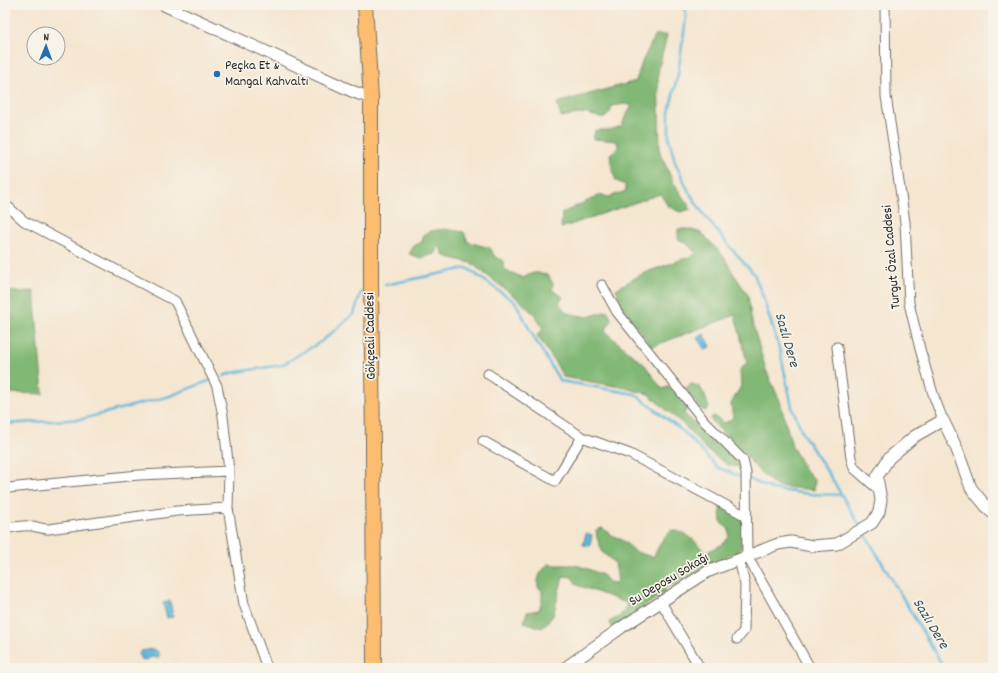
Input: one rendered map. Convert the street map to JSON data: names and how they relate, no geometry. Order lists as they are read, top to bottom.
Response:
{
  "streets": {
    "main road": ["Gökçeali Caddesi"],
    "street": ["Turgut Özal Caddesi", "Su Deposu Sokağı"]
  },
  "crossings": [
    ["Turgut Özal Caddesi", "Su Deposu Sokağı"]
  ],
  "water": ["Sazlı Dere"],
  "places": ["Peçka Et & Mangal Kahvaltı"],
  "north": "top"
}
